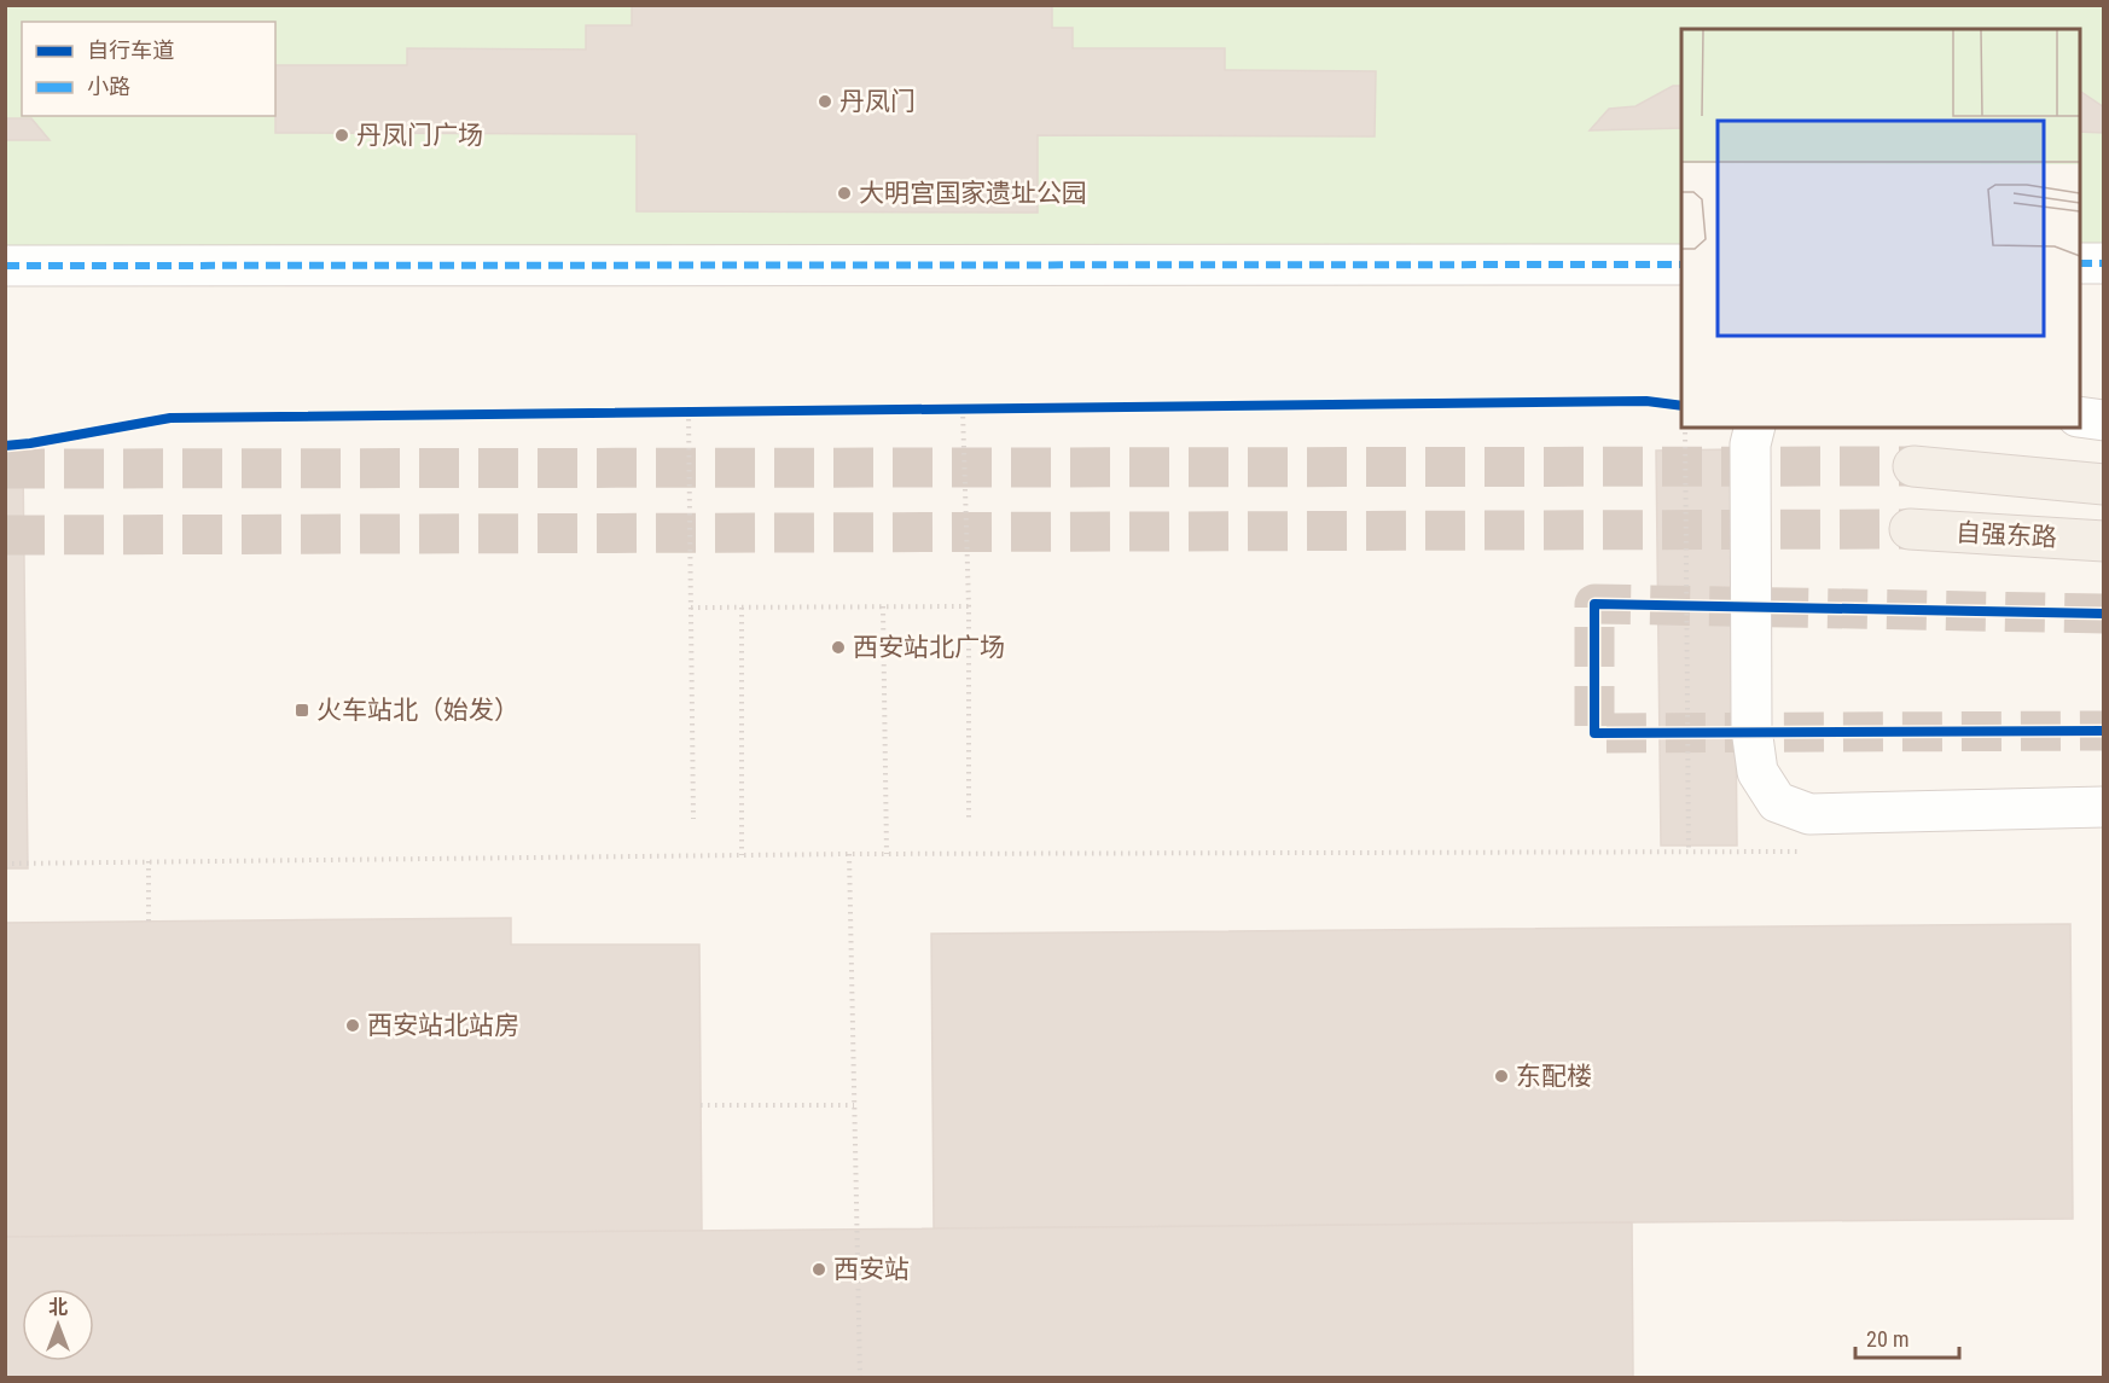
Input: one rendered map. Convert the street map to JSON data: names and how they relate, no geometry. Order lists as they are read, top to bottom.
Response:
{
  "streets": {
    "main road": ["自强东路"]
  },
  "places": {
    "other": [
      "丹凤门",
      "丹凤门广场",
      "大明宫国家遗址公园",
      "西安站北广场",
      "西安站北站房",
      "东配楼",
      "西安站"
    ],
    "transit": ["火车站北（始发）"]
  },
  "legend": ["自行车道", "小路"],
  "scale_bar": "20 m",
  "north": "top"
}
